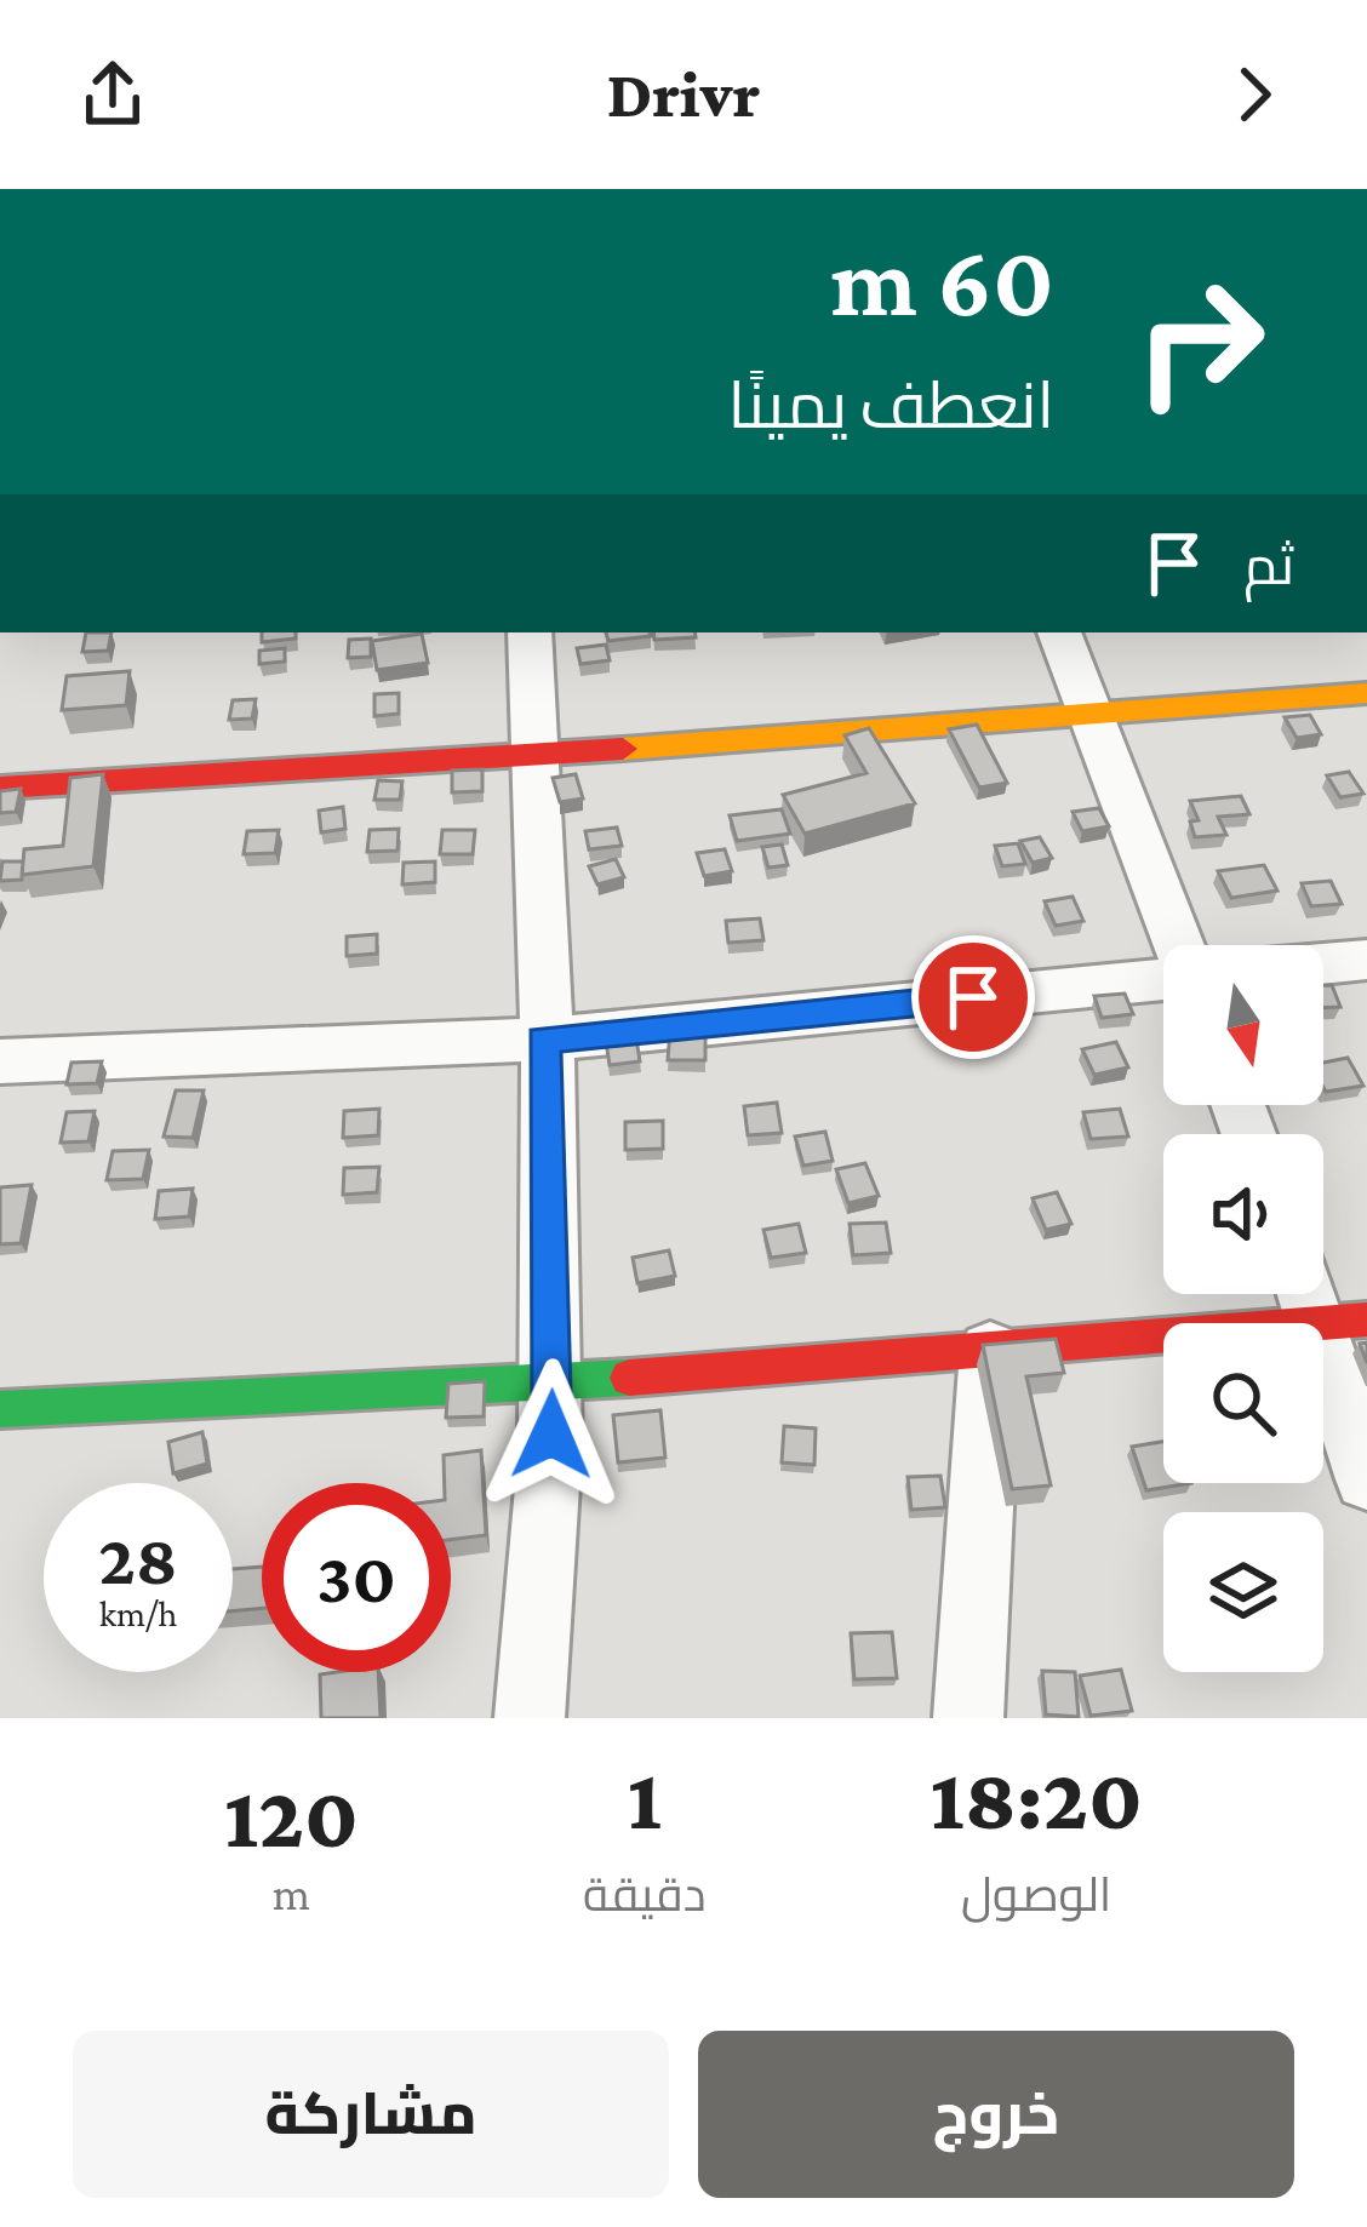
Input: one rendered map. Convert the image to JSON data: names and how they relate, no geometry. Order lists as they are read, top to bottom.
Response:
{
  "north": "bottom",
  "page": {
    "header": "Drivr",
    "turn": ["60 m", "انعطف يمينًا"],
    "then": "ثم",
    "speed": "28 km/h",
    "limit": "30",
    "eta": [
      "18:20",
      "الوصول",
      "1",
      "دقيقة",
      "120",
      "m"
    ],
    "buttons": ["خروج", "مشاركة"]
  }
}
